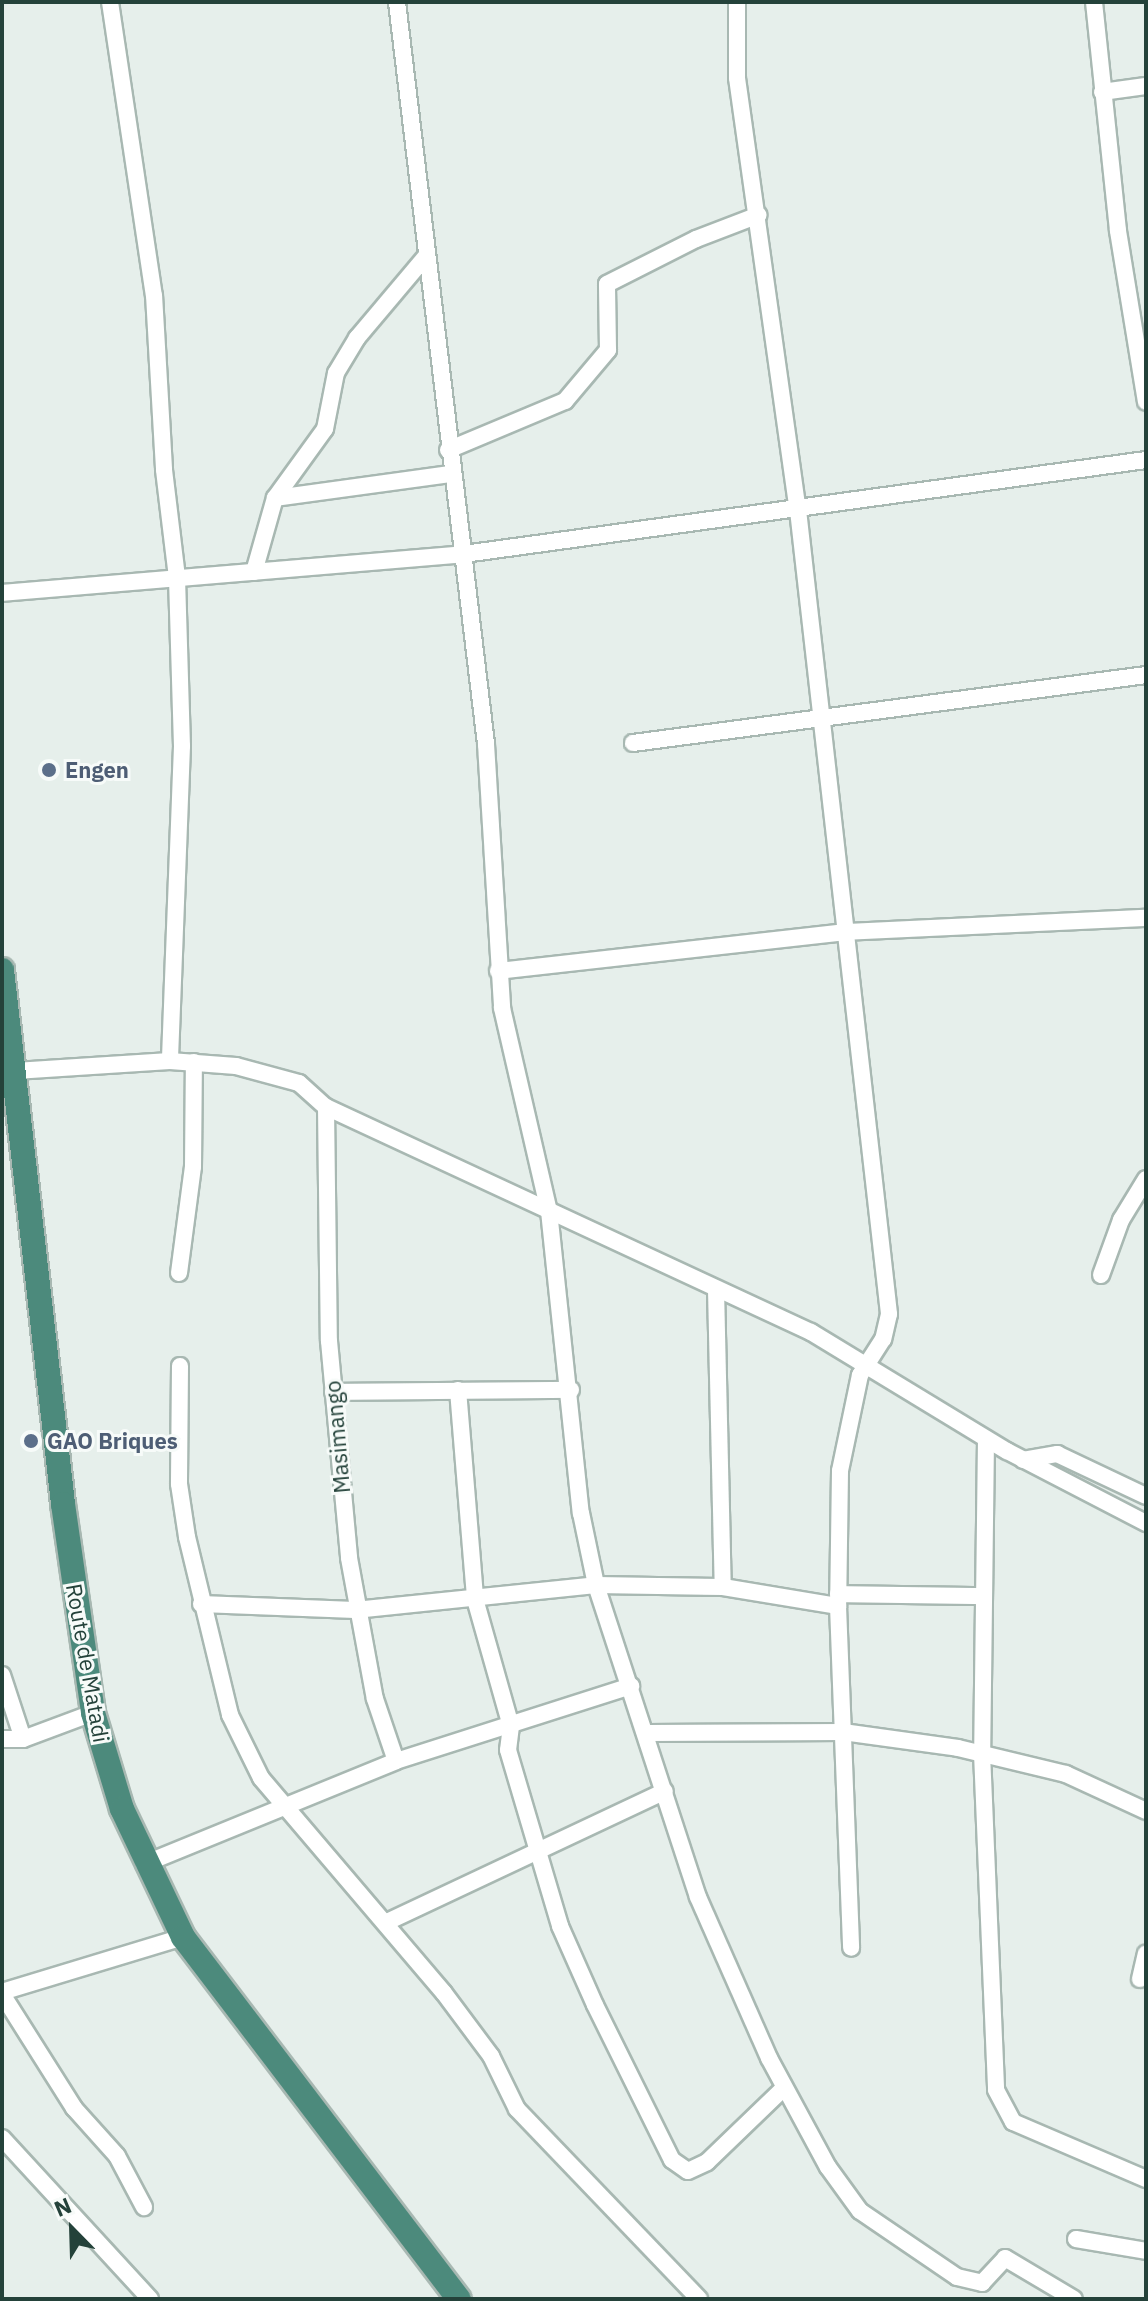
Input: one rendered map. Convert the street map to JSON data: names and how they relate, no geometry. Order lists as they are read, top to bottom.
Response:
{
  "streets": {
    "highway": ["Route de Matadi"],
    "street": ["Masimango"]
  },
  "places": ["Engen", "GAO Briques"],
  "north": "top left"
}
